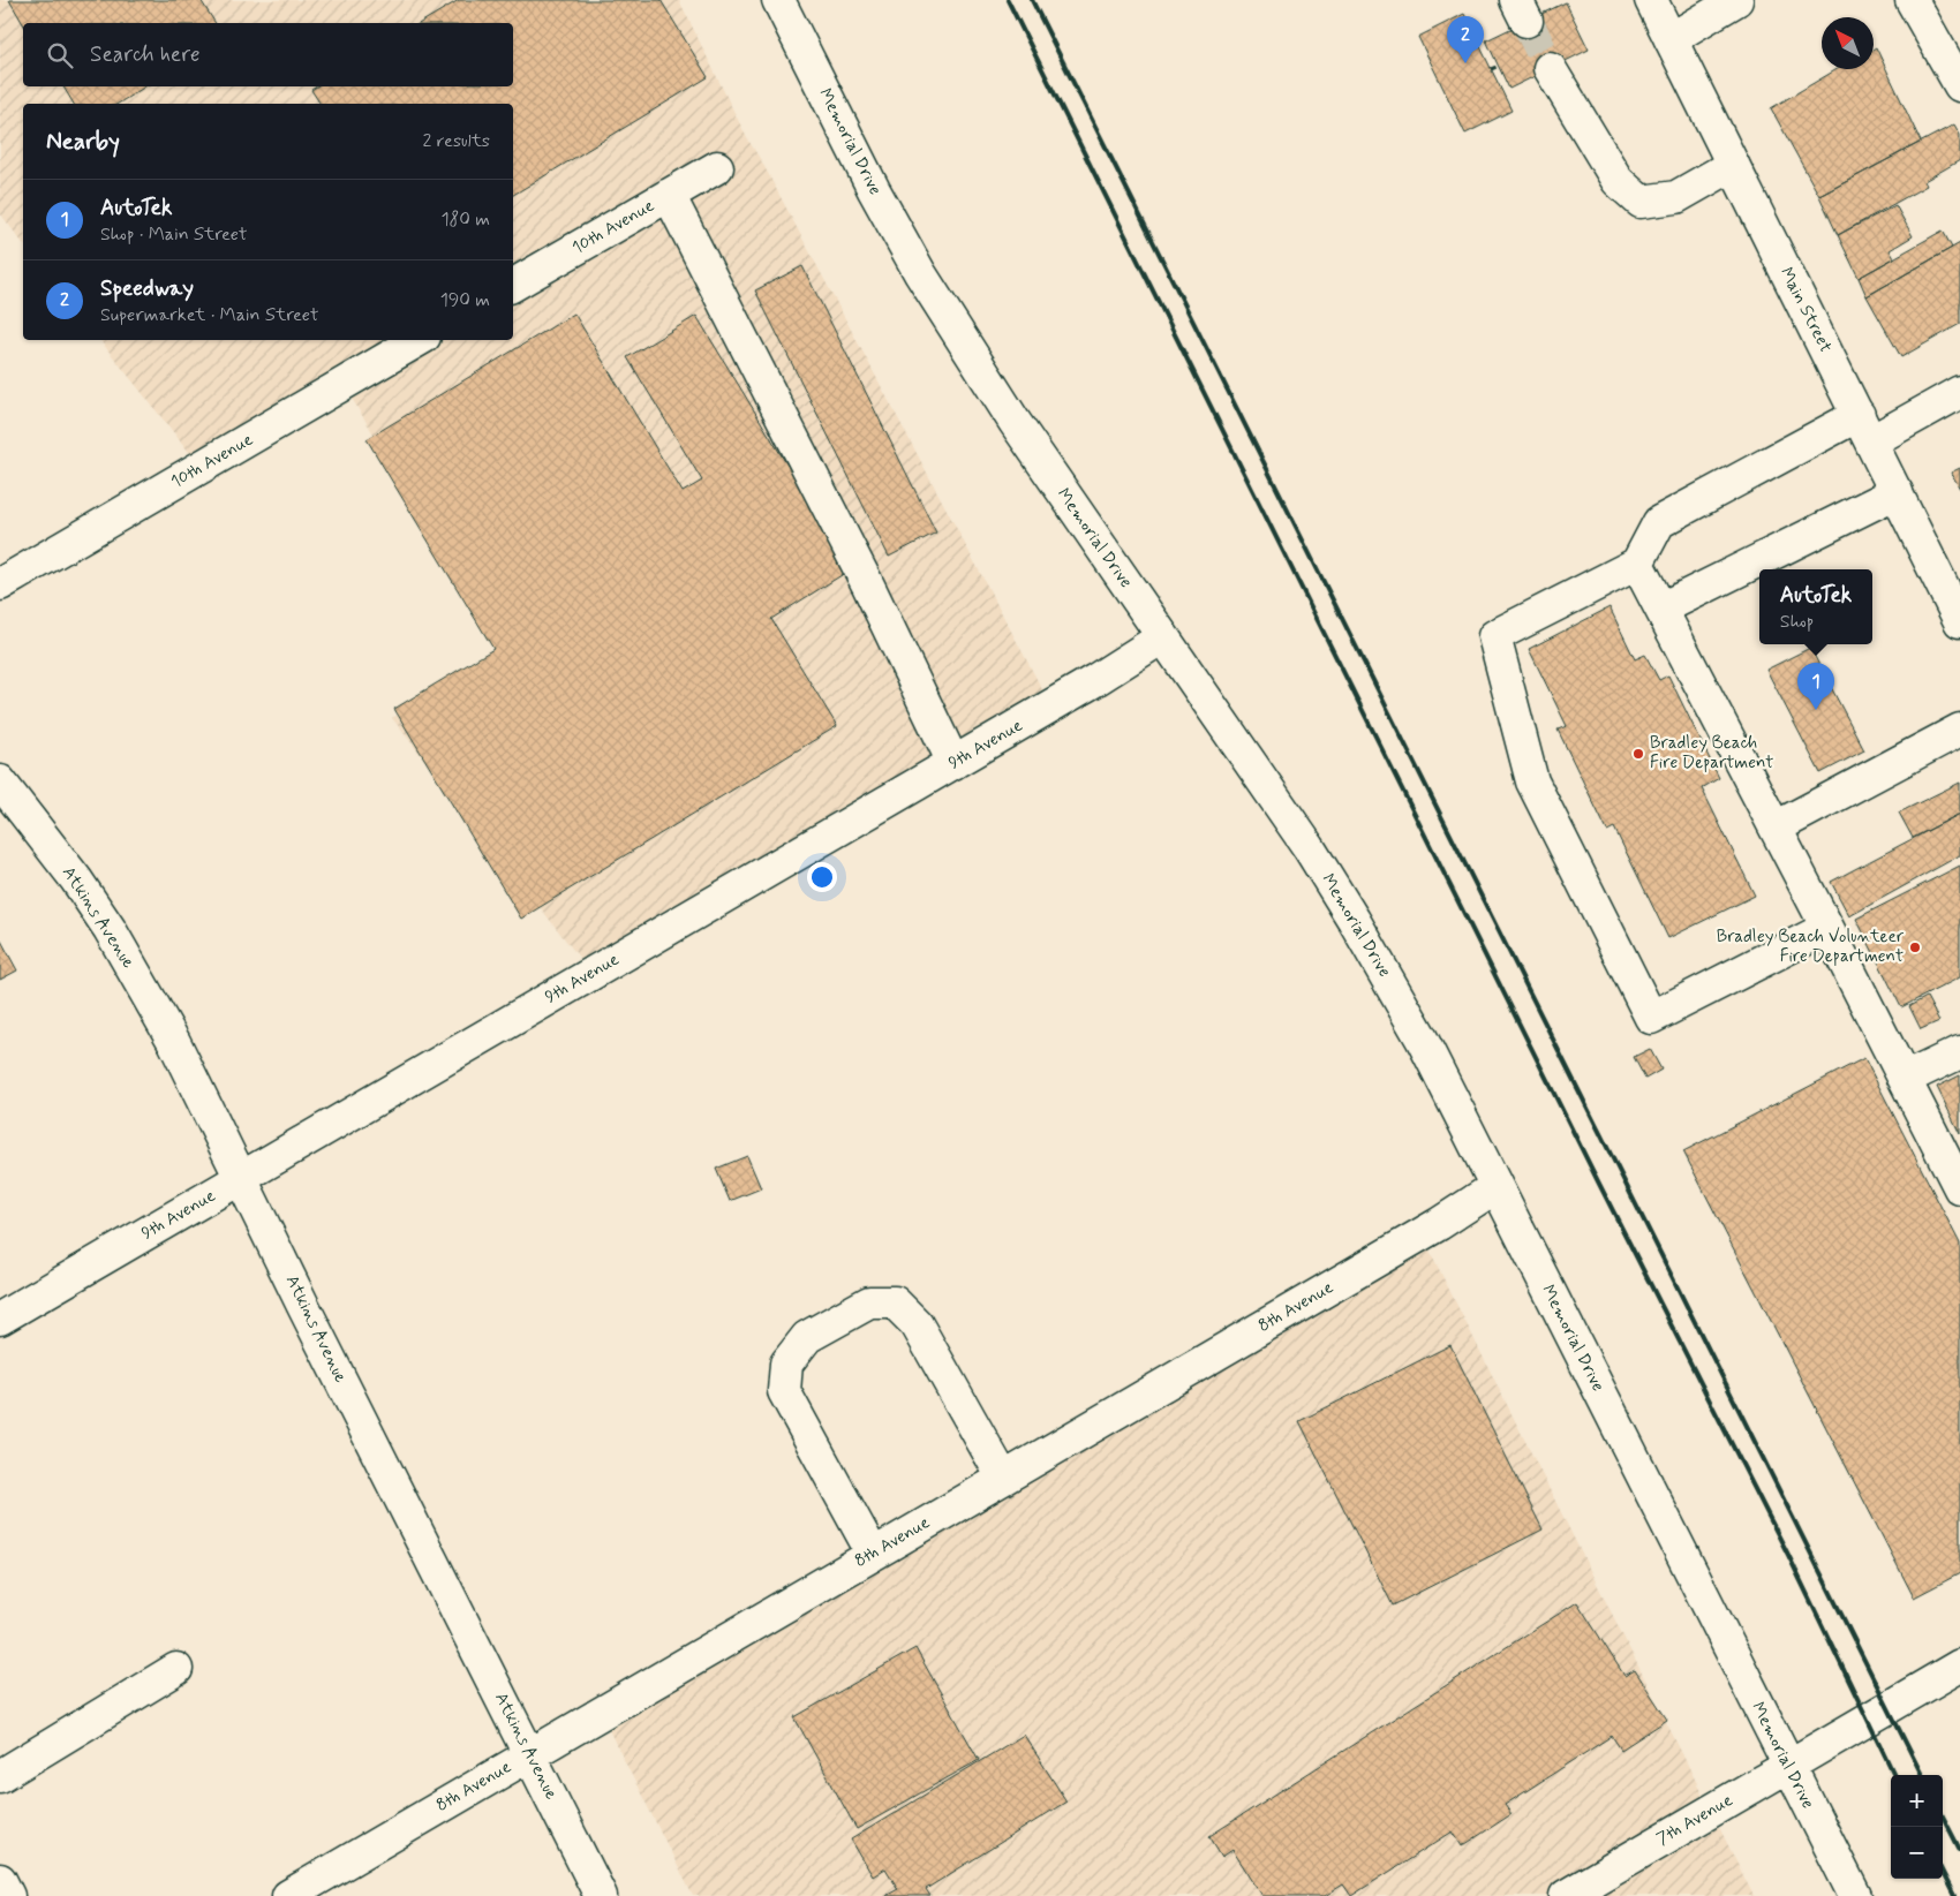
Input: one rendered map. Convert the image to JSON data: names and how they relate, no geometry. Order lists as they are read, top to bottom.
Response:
{
  "streets": {
    "street": [
      "Memorial Drive",
      "10th Avenue",
      "Main Street",
      "9th Avenue",
      "Atkins Avenue",
      "8th Avenue",
      "7th Avenue"
    ]
  },
  "crossings": [
    ["Memorial Drive", "9th Avenue"],
    ["Memorial Drive", "8th Avenue"],
    ["Memorial Drive", "7th Avenue"],
    ["9th Avenue", "Atkins Avenue"],
    ["Atkins Avenue", "8th Avenue"]
  ],
  "places": ["Bradley Beach Fire Department", "Bradley Beach Volunteer Fire Department"],
  "north": "top left",
  "page": {
    "pins": ["2", "1"],
    "search": "Search here",
    "heading": ["Nearby", "2 results"],
    "list": [
      {
        "mark": "1",
        "name": "AutoTek",
        "note": "Shop · Main Street",
        "value": "180 m"
      },
      {
        "mark": "2",
        "name": "Speedway",
        "note": "Supermarket · Main Street",
        "value": "190 m"
      }
    ],
    "popup": ["AutoTek", "Shop"],
    "map_buttons": ["+", "−"]
  }
}
